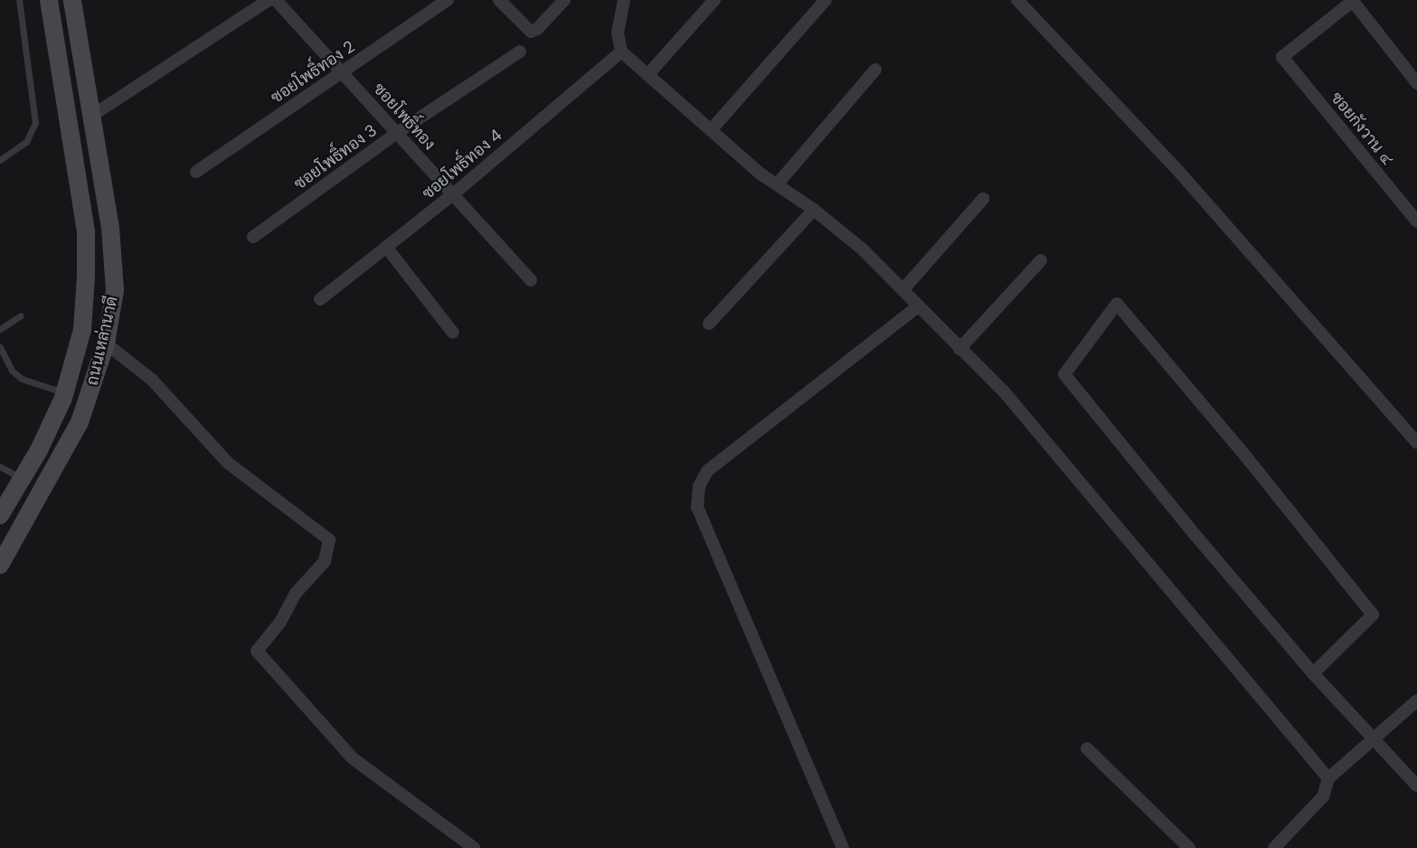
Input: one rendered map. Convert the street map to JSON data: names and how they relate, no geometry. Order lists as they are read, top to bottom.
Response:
{
  "streets": {
    "main road": ["ถนนเหล่านาดี"],
    "street": [
      "ซอยโพธิ์ทอง 2",
      "ซอยโพธิ์ทอง",
      "ซอยกังวาน ๔",
      "ซอยโพธิ์ทอง 3",
      "ซอยโพธิ์ทอง 4"
    ]
  },
  "crossings": [
    ["ซอยโพธิ์ทอง 2", "ซอยโพธิ์ทอง"],
    ["ซอยโพธิ์ทอง", "ซอยโพธิ์ทอง 3"],
    ["ซอยโพธิ์ทอง", "ซอยโพธิ์ทอง 4"]
  ]
}
